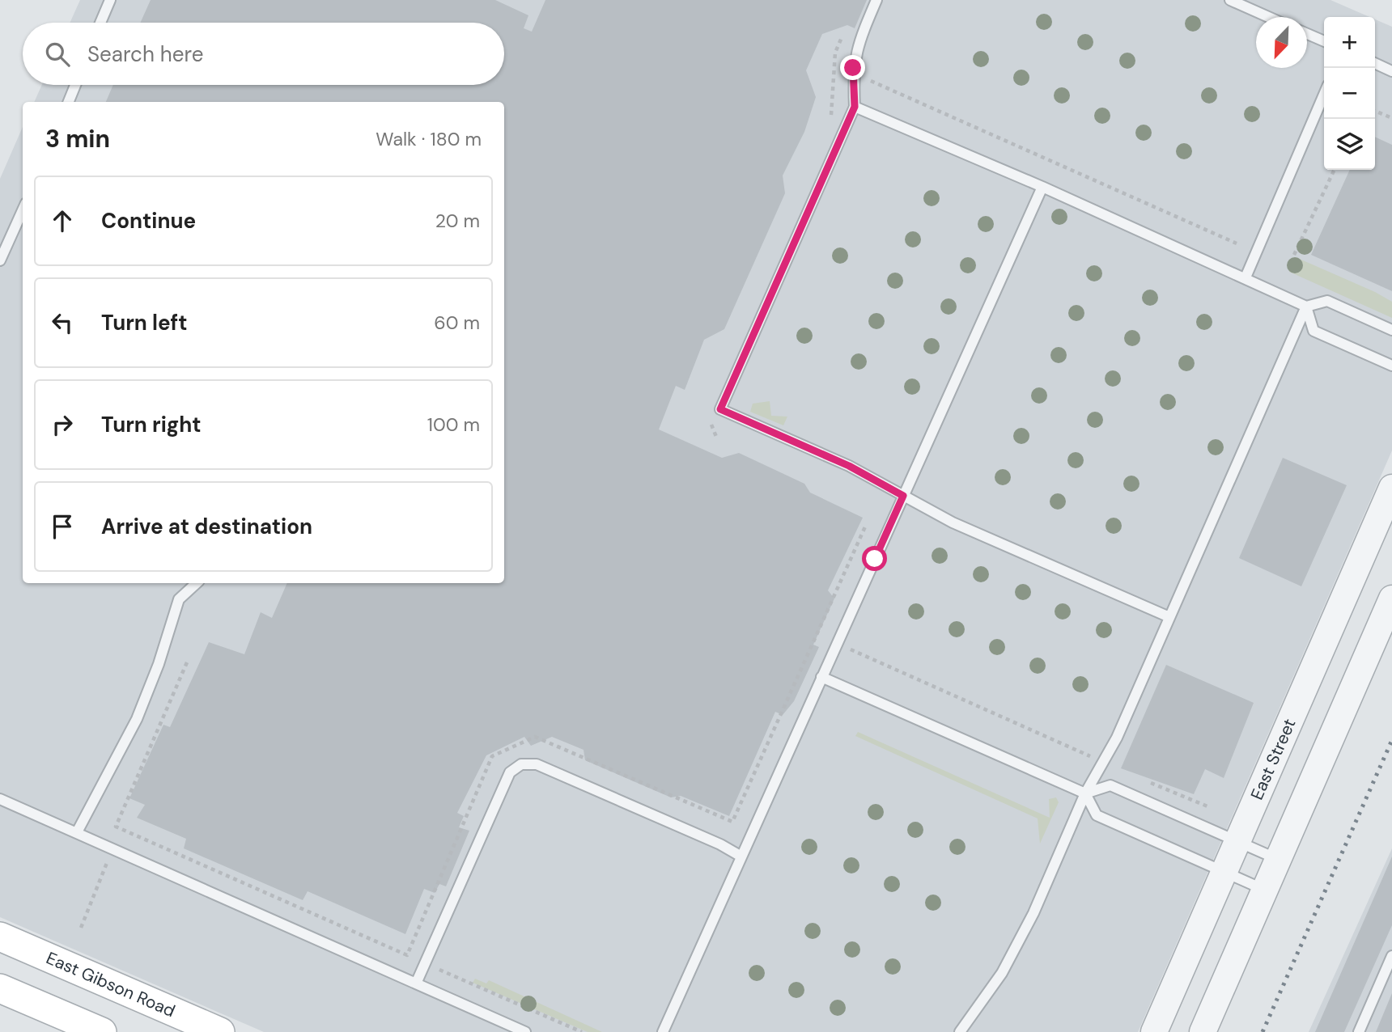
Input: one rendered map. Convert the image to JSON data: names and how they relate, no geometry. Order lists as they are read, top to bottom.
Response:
{
  "streets": {
    "main road": ["East Gibson Road"],
    "street": ["East Street"]
  },
  "north": "bottom left",
  "page": {
    "map_buttons": ["+", "−"],
    "search": "Search here",
    "heading": ["3 min", "Walk · 180 m"],
    "list": [
      ["Continue", "20 m"],
      ["Turn left", "60 m"],
      ["Turn right", "100 m"],
      "Arrive at destination"
    ]
  }
}
